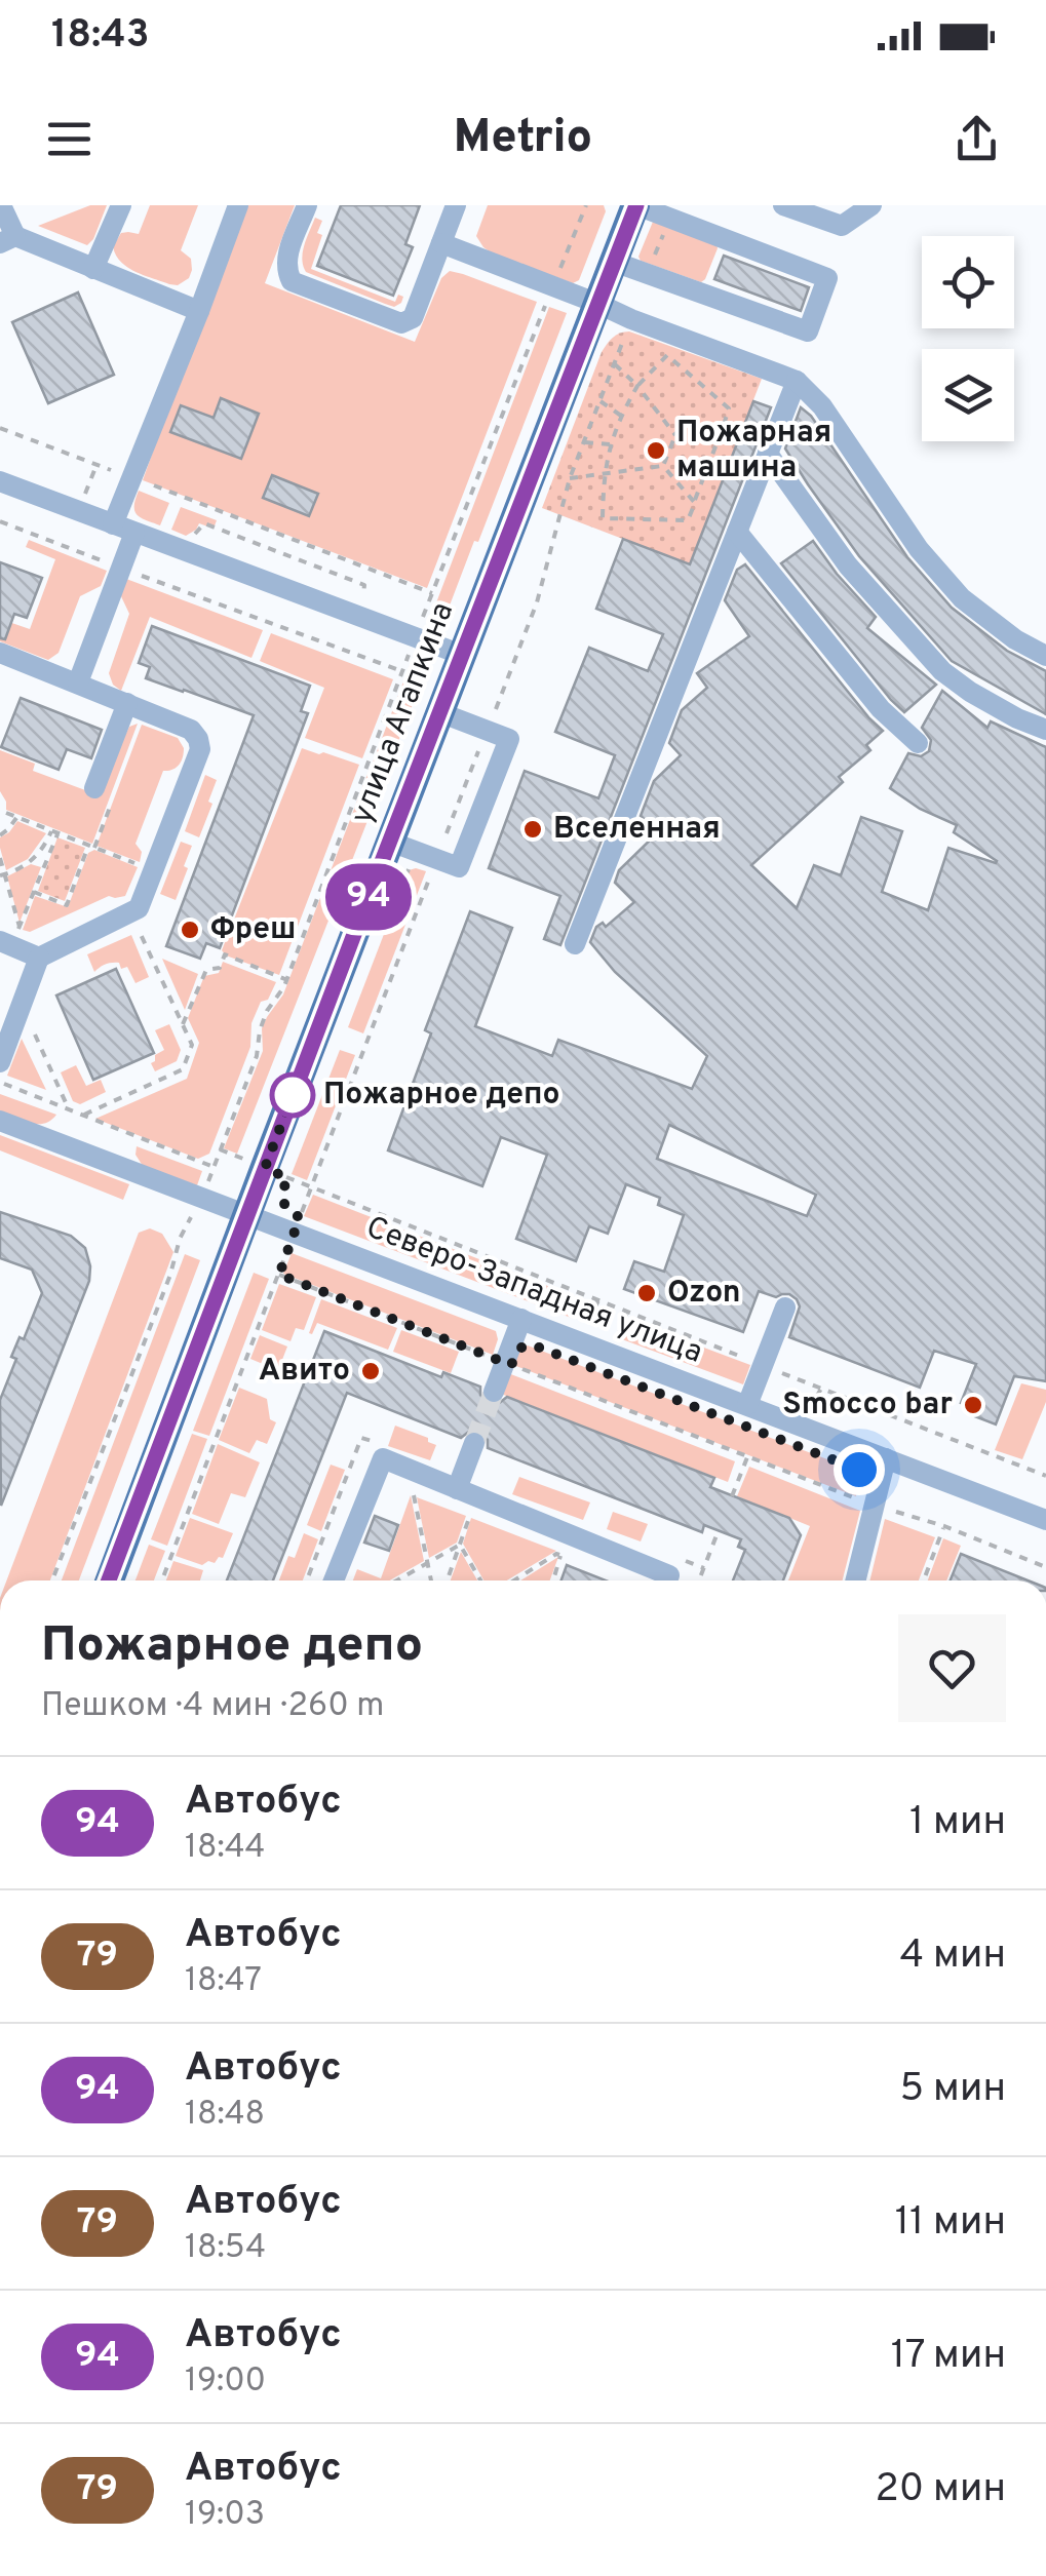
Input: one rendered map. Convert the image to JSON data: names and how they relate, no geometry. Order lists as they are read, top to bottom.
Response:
{
  "streets": {
    "main road": ["улица Агапкина"],
    "street": ["Северо-Западная улица"]
  },
  "crossings": [
    ["улица Агапкина", "Северо-Западная улица"]
  ],
  "places": [
    "Пожарная машина",
    "Вселенная",
    "Фреш",
    "Пожарное депо",
    "Ozon",
    "Авито",
    "Smocco bar"
  ],
  "lines": ["bus line 94"],
  "page": {
    "status": "18:43",
    "header": "Metrio",
    "on_map": "94",
    "heading": ["Пожарное депо", "Пешком · 4 мин · 260 m"],
    "list": [
      {
        "mark": "94",
        "name": "Автобус",
        "note": "18:44",
        "value": "1 мин"
      },
      {
        "mark": "79",
        "name": "Автобус",
        "note": "18:47",
        "value": "4 мин"
      },
      {
        "mark": "94",
        "name": "Автобус",
        "note": "18:48",
        "value": "5 мин"
      },
      {
        "mark": "79",
        "name": "Автобус",
        "note": "18:54",
        "value": "11 мин"
      },
      {
        "mark": "94",
        "name": "Автобус",
        "note": "19:00",
        "value": "17 мин"
      },
      {
        "mark": "79",
        "name": "Автобус",
        "note": "19:03",
        "value": "20 мин"
      }
    ]
  }
}
